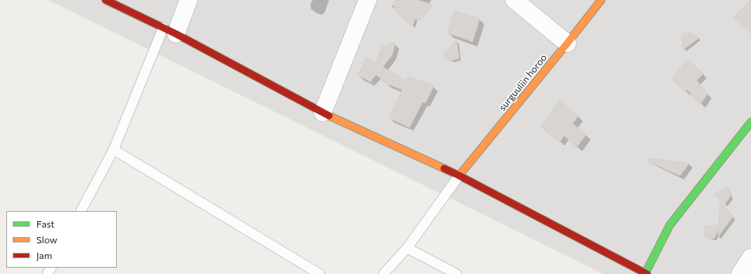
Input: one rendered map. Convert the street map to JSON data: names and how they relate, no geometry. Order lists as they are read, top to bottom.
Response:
{
  "streets": {
    "street": ["surguuliin horoo"]
  },
  "legend": ["Fast", "Slow", "Jam"]
}
